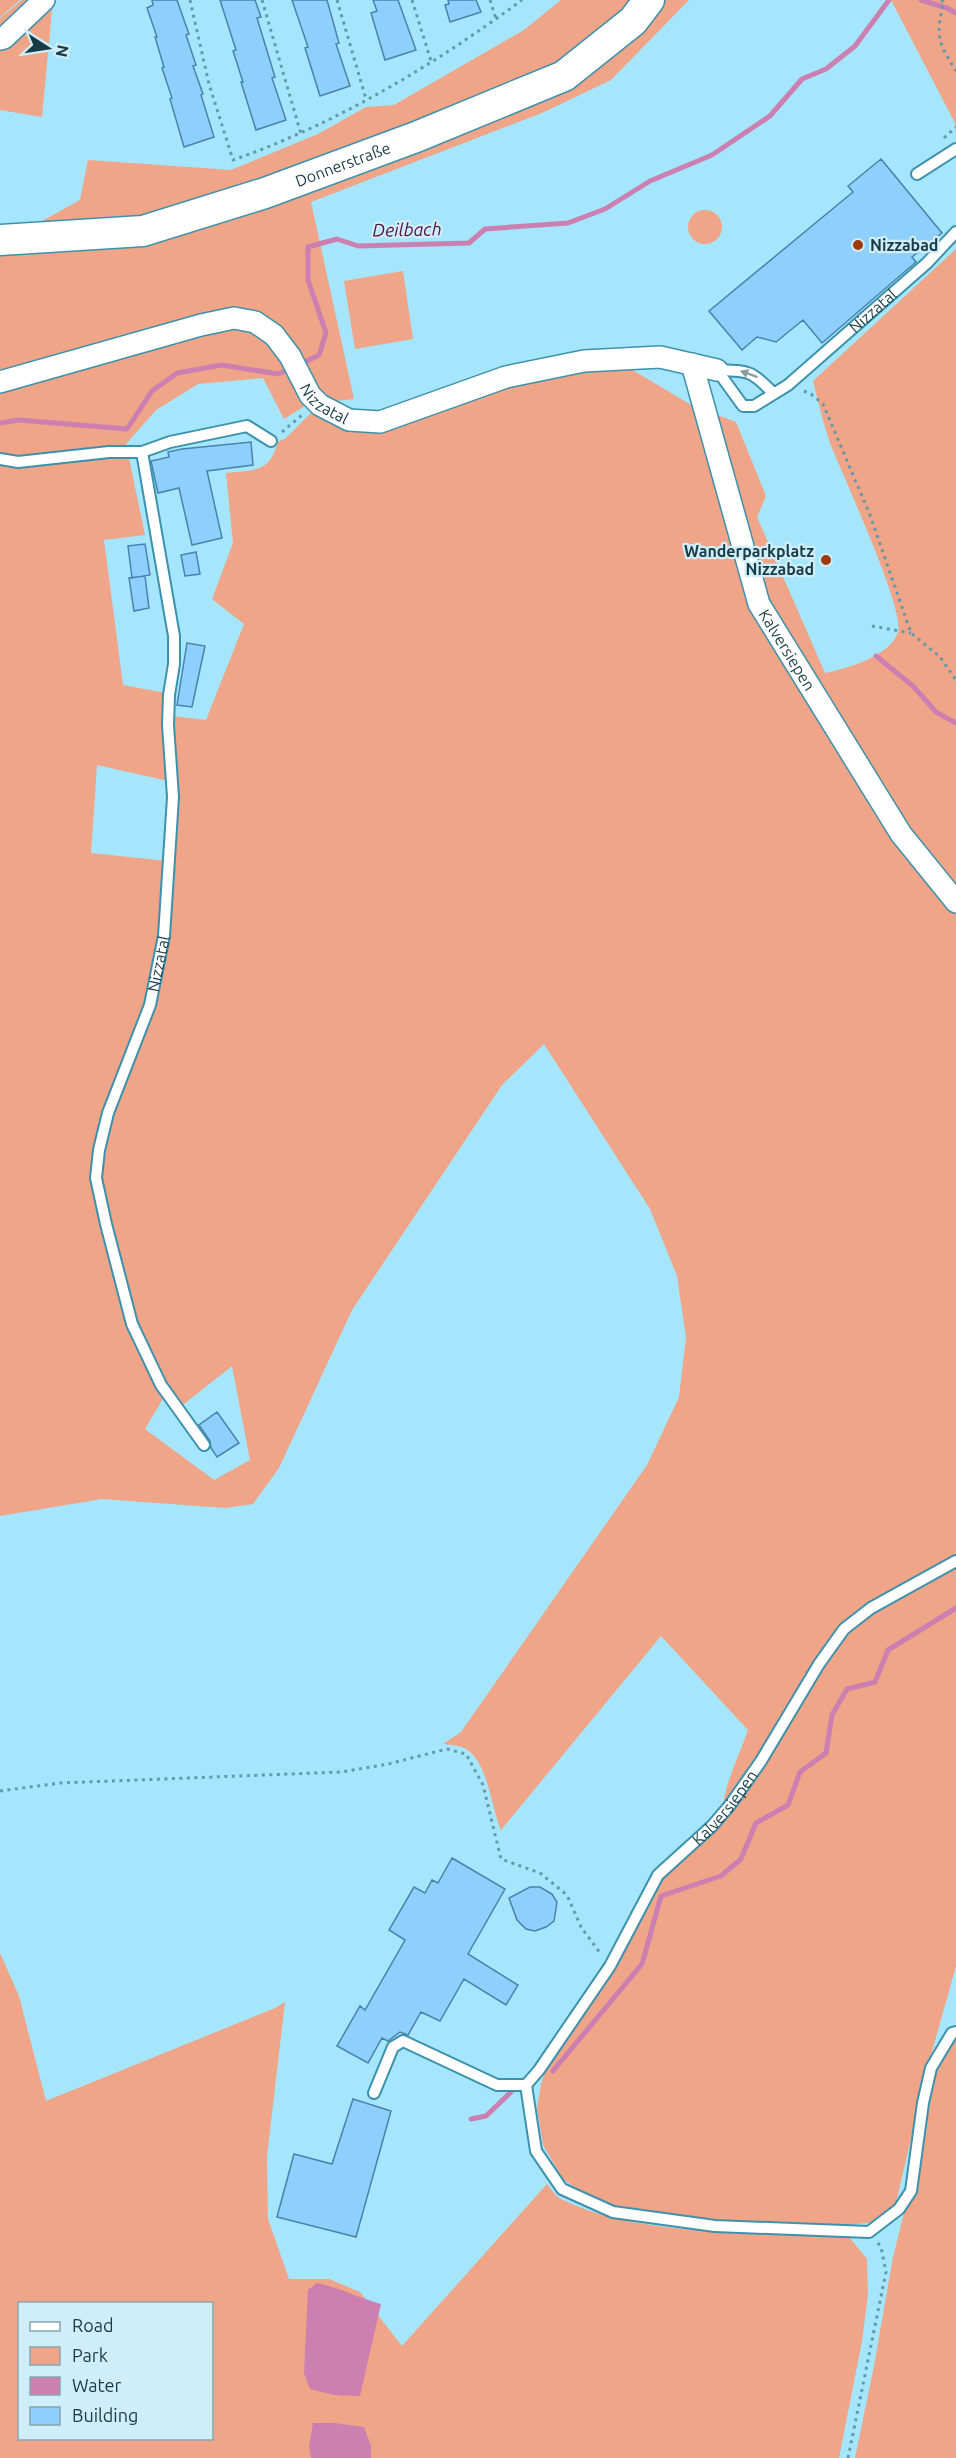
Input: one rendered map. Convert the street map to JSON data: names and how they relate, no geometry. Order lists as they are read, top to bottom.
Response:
{
  "streets": {
    "main road": ["Donnerstraße"],
    "street": ["Nizzatal", "Kalversiepen"]
  },
  "crossings": [
    ["Nizzatal", "Kalversiepen"]
  ],
  "water": ["Deilbach"],
  "places": ["Nizzabad", "Wanderparkplatz Nizzabad"],
  "legend": [
    "Road",
    "Park",
    "Water",
    "Building"
  ],
  "north": "right"
}
